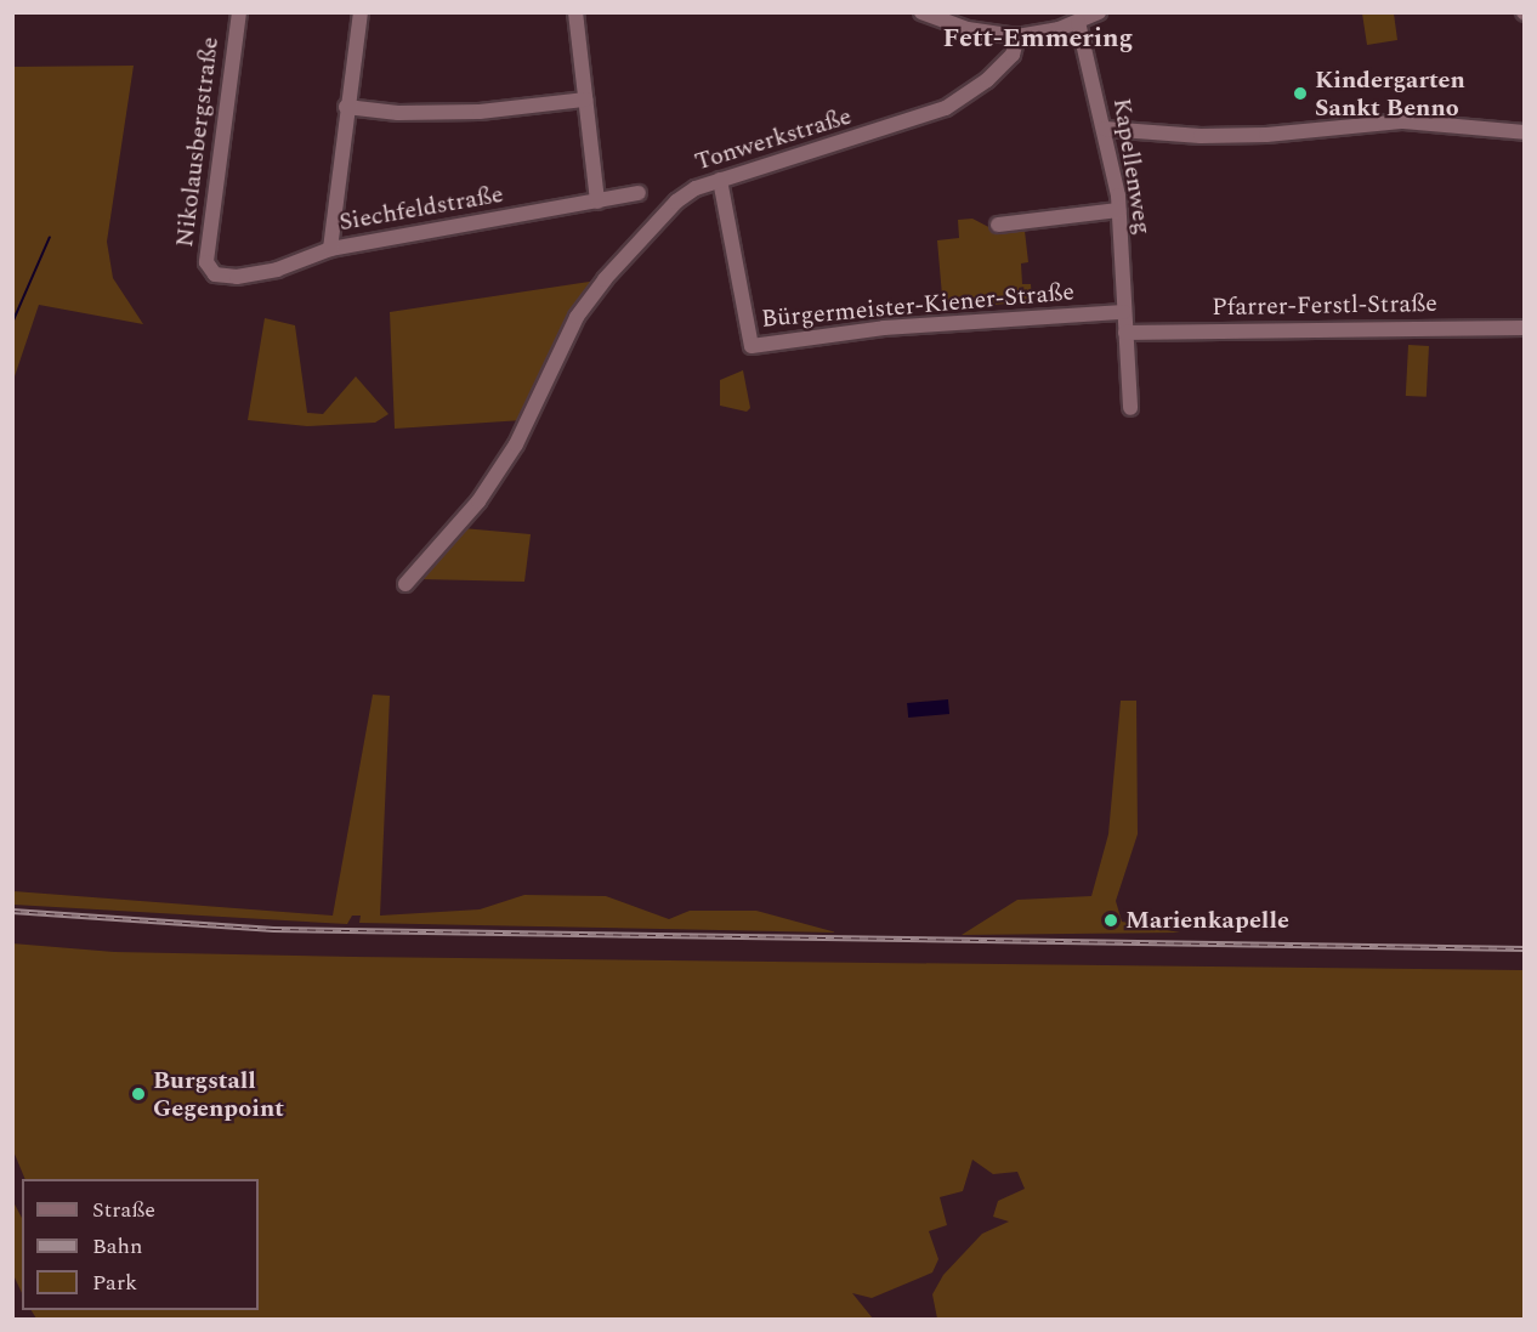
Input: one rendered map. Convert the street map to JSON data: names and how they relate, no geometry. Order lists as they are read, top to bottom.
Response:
{
  "streets": {
    "street": [
      "Tonwerkstraße",
      "Nikolausbergstraße",
      "Kapellenweg",
      "Siechfeldstraße",
      "Bürgermeister-Kiener-Straße",
      "Pfarrer-Ferstl-Straße"
    ]
  },
  "crossings": [
    ["Tonwerkstraße", "Bürgermeister-Kiener-Straße"],
    ["Nikolausbergstraße", "Siechfeldstraße"],
    ["Kapellenweg", "Bürgermeister-Kiener-Straße"],
    ["Kapellenweg", "Pfarrer-Ferstl-Straße"]
  ],
  "districts": ["Fett-Emmering"],
  "places": ["Kindergarten Sankt Benno", "Marienkapelle", "Burgstall Gegenpoint"],
  "legend": ["Straße", "Bahn", "Park"]
}
